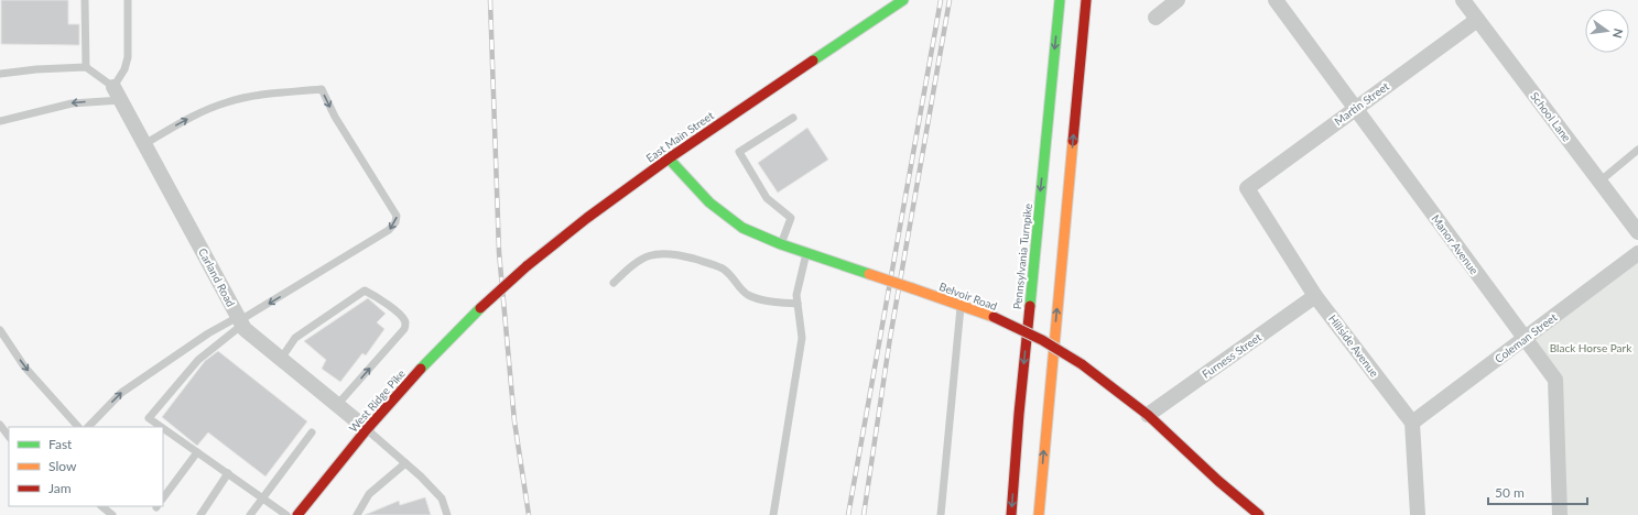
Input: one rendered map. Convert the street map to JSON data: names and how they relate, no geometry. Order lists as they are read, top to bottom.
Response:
{
  "streets": {
    "main road": [
      "East Main Street",
      "Pennsylvania Turnpike",
      "Belvoir Road",
      "West Ridge Pike"
    ],
    "street": [
      "Martin Street",
      "School Lane",
      "Manor Avenue",
      "Carland Road",
      "Coleman Street",
      "Hillside Avenue",
      "Furness Street"
    ]
  },
  "crossings": [
    ["Martin Street", "School Lane"],
    ["Martin Street", "Manor Avenue"],
    ["Martin Street", "Hillside Avenue"],
    ["East Main Street", "Belvoir Road"],
    ["East Main Street", "West Ridge Pike"],
    ["Manor Avenue", "Coleman Street"],
    ["Carland Road", "West Ridge Pike"],
    ["Belvoir Road", "Furness Street"],
    ["Coleman Street", "Hillside Avenue"],
    ["Hillside Avenue", "Furness Street"]
  ],
  "parks": ["Black Horse Park"],
  "legend": ["Fast", "Slow", "Jam"],
  "scale_bar": "50 m",
  "north": "right"
}
